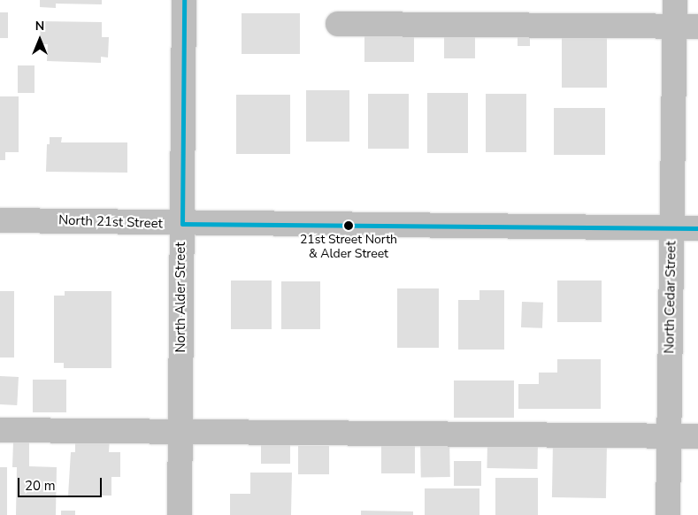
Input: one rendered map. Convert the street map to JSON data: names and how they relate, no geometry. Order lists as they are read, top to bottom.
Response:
{
  "streets": {
    "street": ["North 21st Street", "North Alder Street", "North Cedar Street"]
  },
  "crossings": [
    ["North 21st Street", "North Alder Street"],
    ["North 21st Street", "North Cedar Street"]
  ],
  "places": ["21st Street North & Alder Street"],
  "scale_bar": "20 m",
  "north": "top"
}
